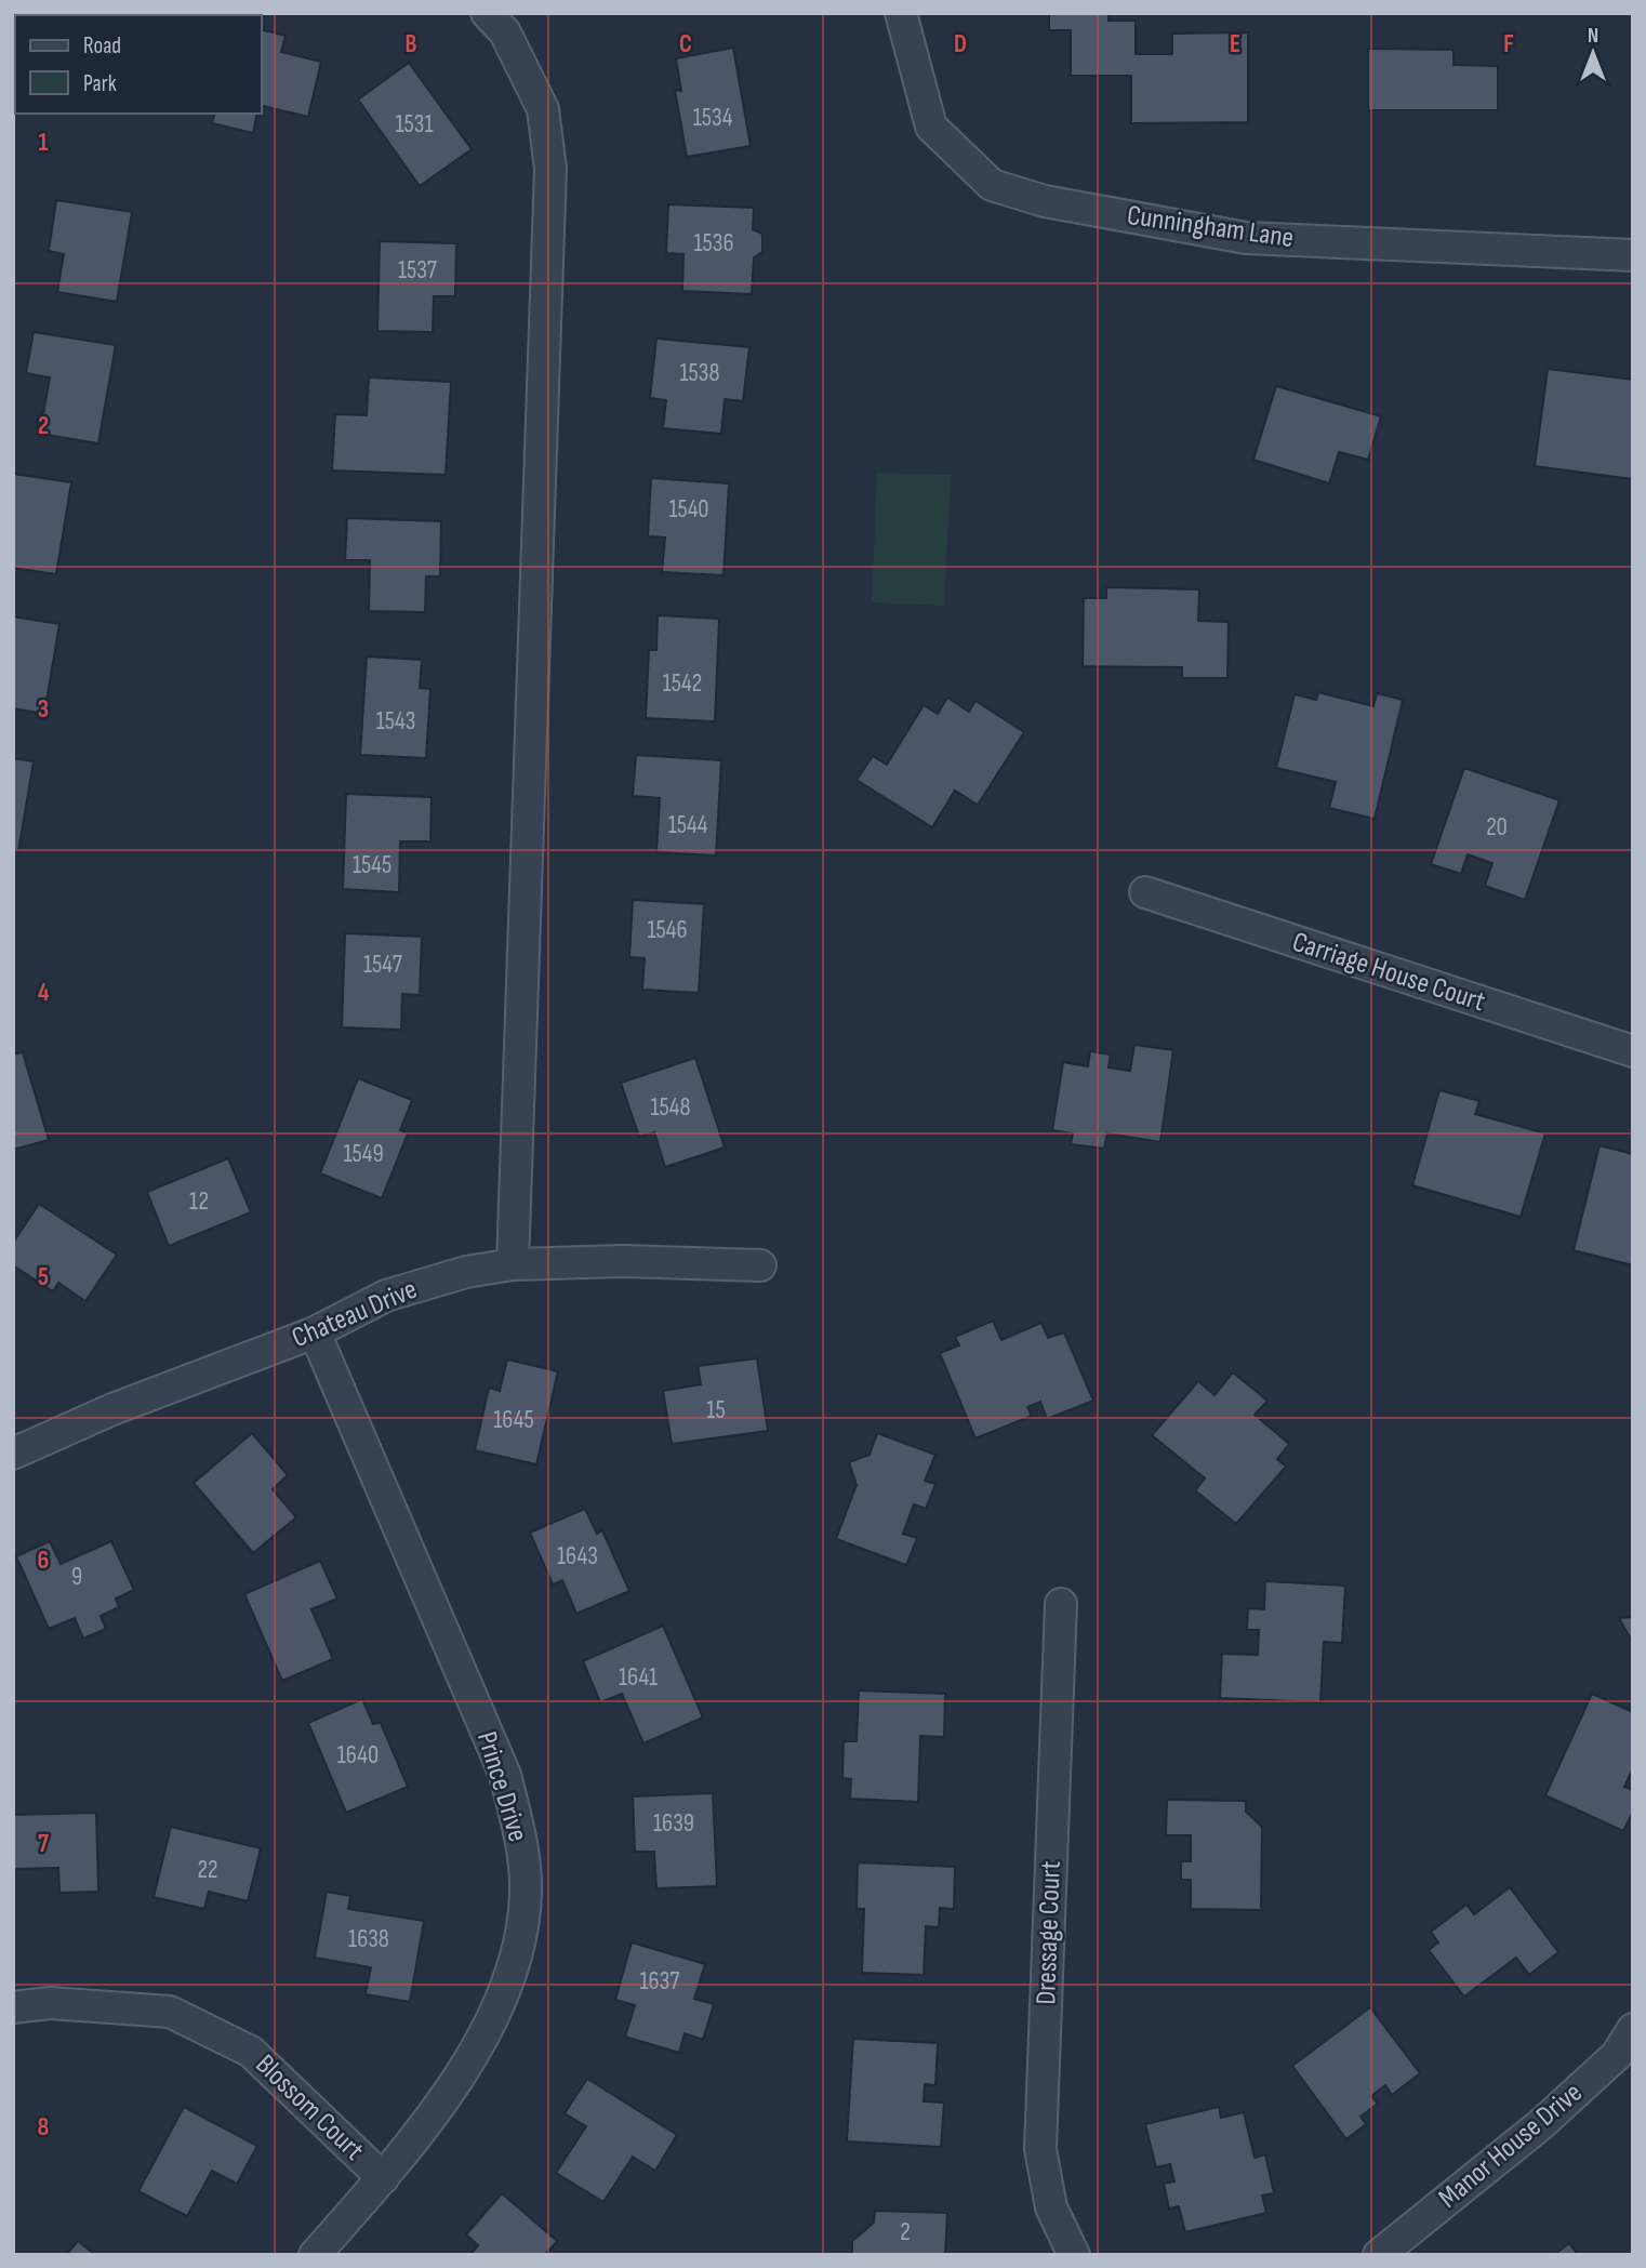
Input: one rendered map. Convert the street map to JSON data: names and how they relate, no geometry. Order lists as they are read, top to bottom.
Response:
{
  "streets": {
    "street": [
      "Cunningham Lane",
      "Carriage House Court",
      "Chateau Drive",
      "Prince Drive",
      "Dressage Court",
      "Blossom Court",
      "Manor House Drive"
    ]
  },
  "crossings": [
    ["Chateau Drive", "Prince Drive"],
    ["Prince Drive", "Blossom Court"]
  ],
  "house_numbers": [
    "1534",
    "1531",
    "1536",
    "1537",
    "1538",
    "1540",
    "1542",
    "1543",
    "1544",
    "20",
    "1545",
    "1546",
    "1547",
    "1548",
    "1549",
    "12",
    "15",
    "1645",
    "1643",
    "9",
    "1641",
    "1640",
    "1639",
    "22",
    "1638",
    "1637",
    "2"
  ],
  "legend": ["Road", "Park"],
  "north": "top",
  "grid": {
    "columns": [
      "B",
      "C",
      "D",
      "E",
      "F"
    ],
    "rows": [
      "1",
      "2",
      "3",
      "4",
      "5",
      "6",
      "7",
      "8"
    ]
  }
}
